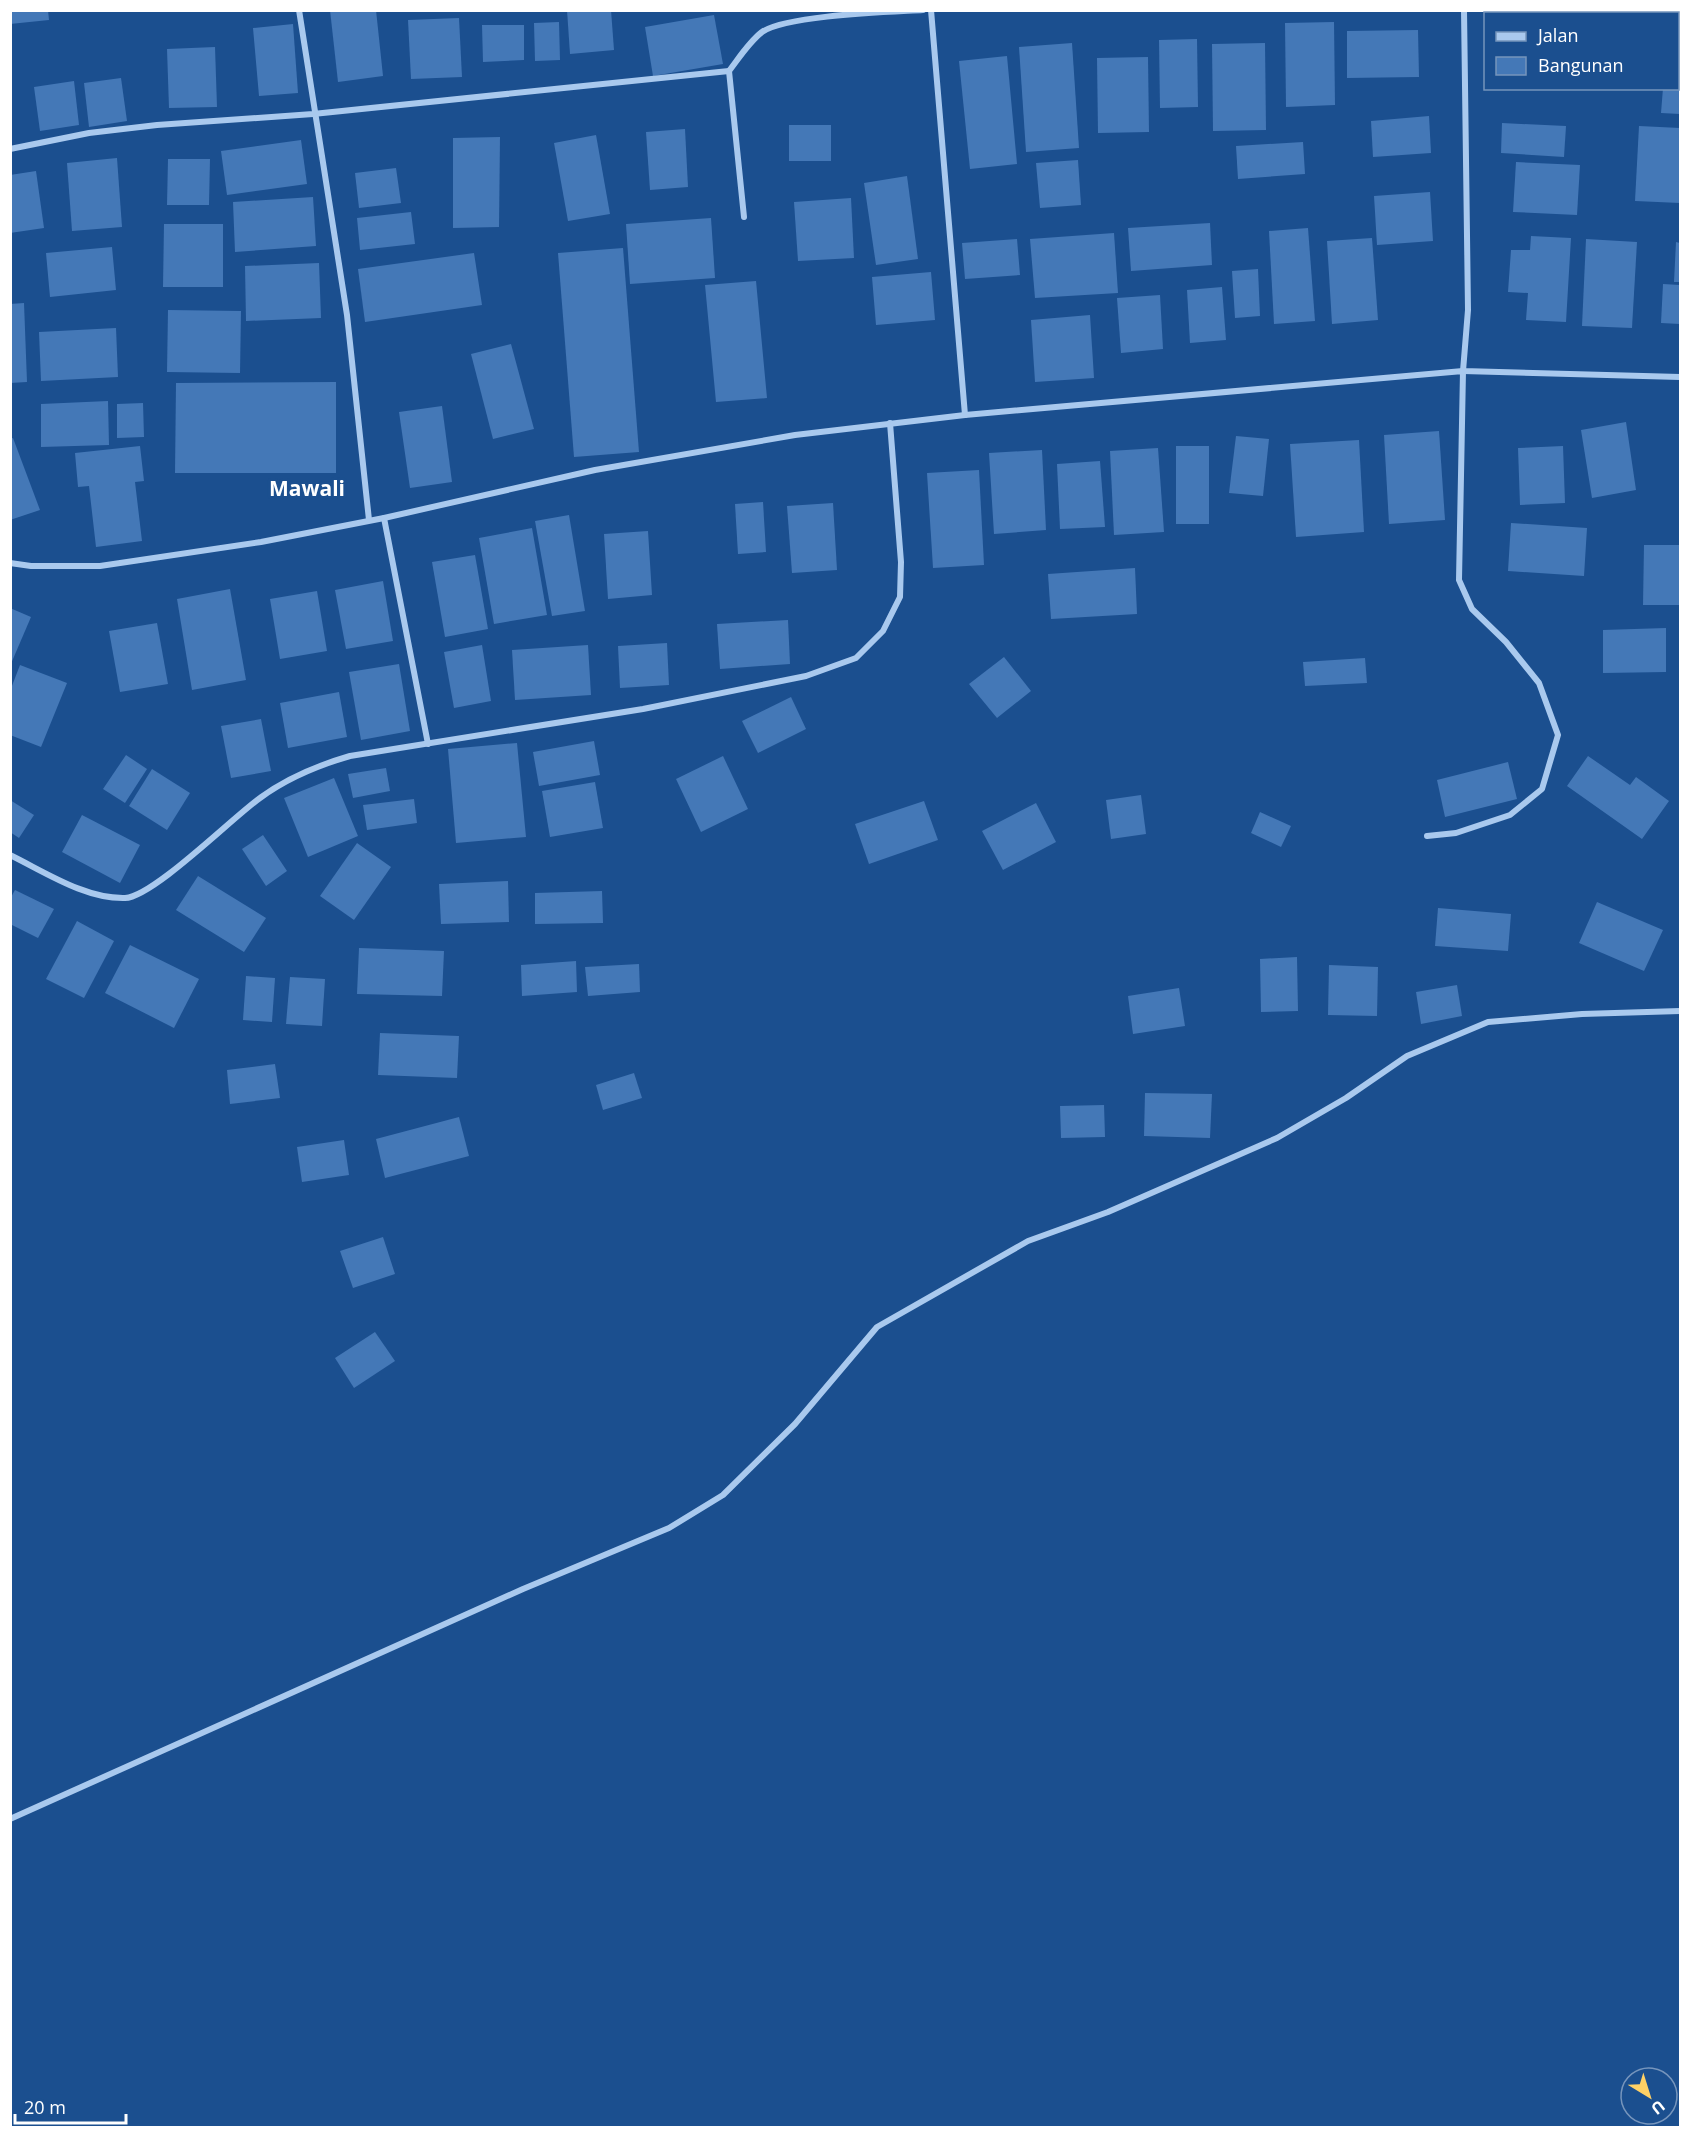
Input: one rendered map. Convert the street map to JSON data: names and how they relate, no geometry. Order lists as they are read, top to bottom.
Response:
{
  "districts": ["Mawali"],
  "legend": ["Jalan", "Bangunan"],
  "scale_bar": "20 m",
  "north": "bottom right"
}
